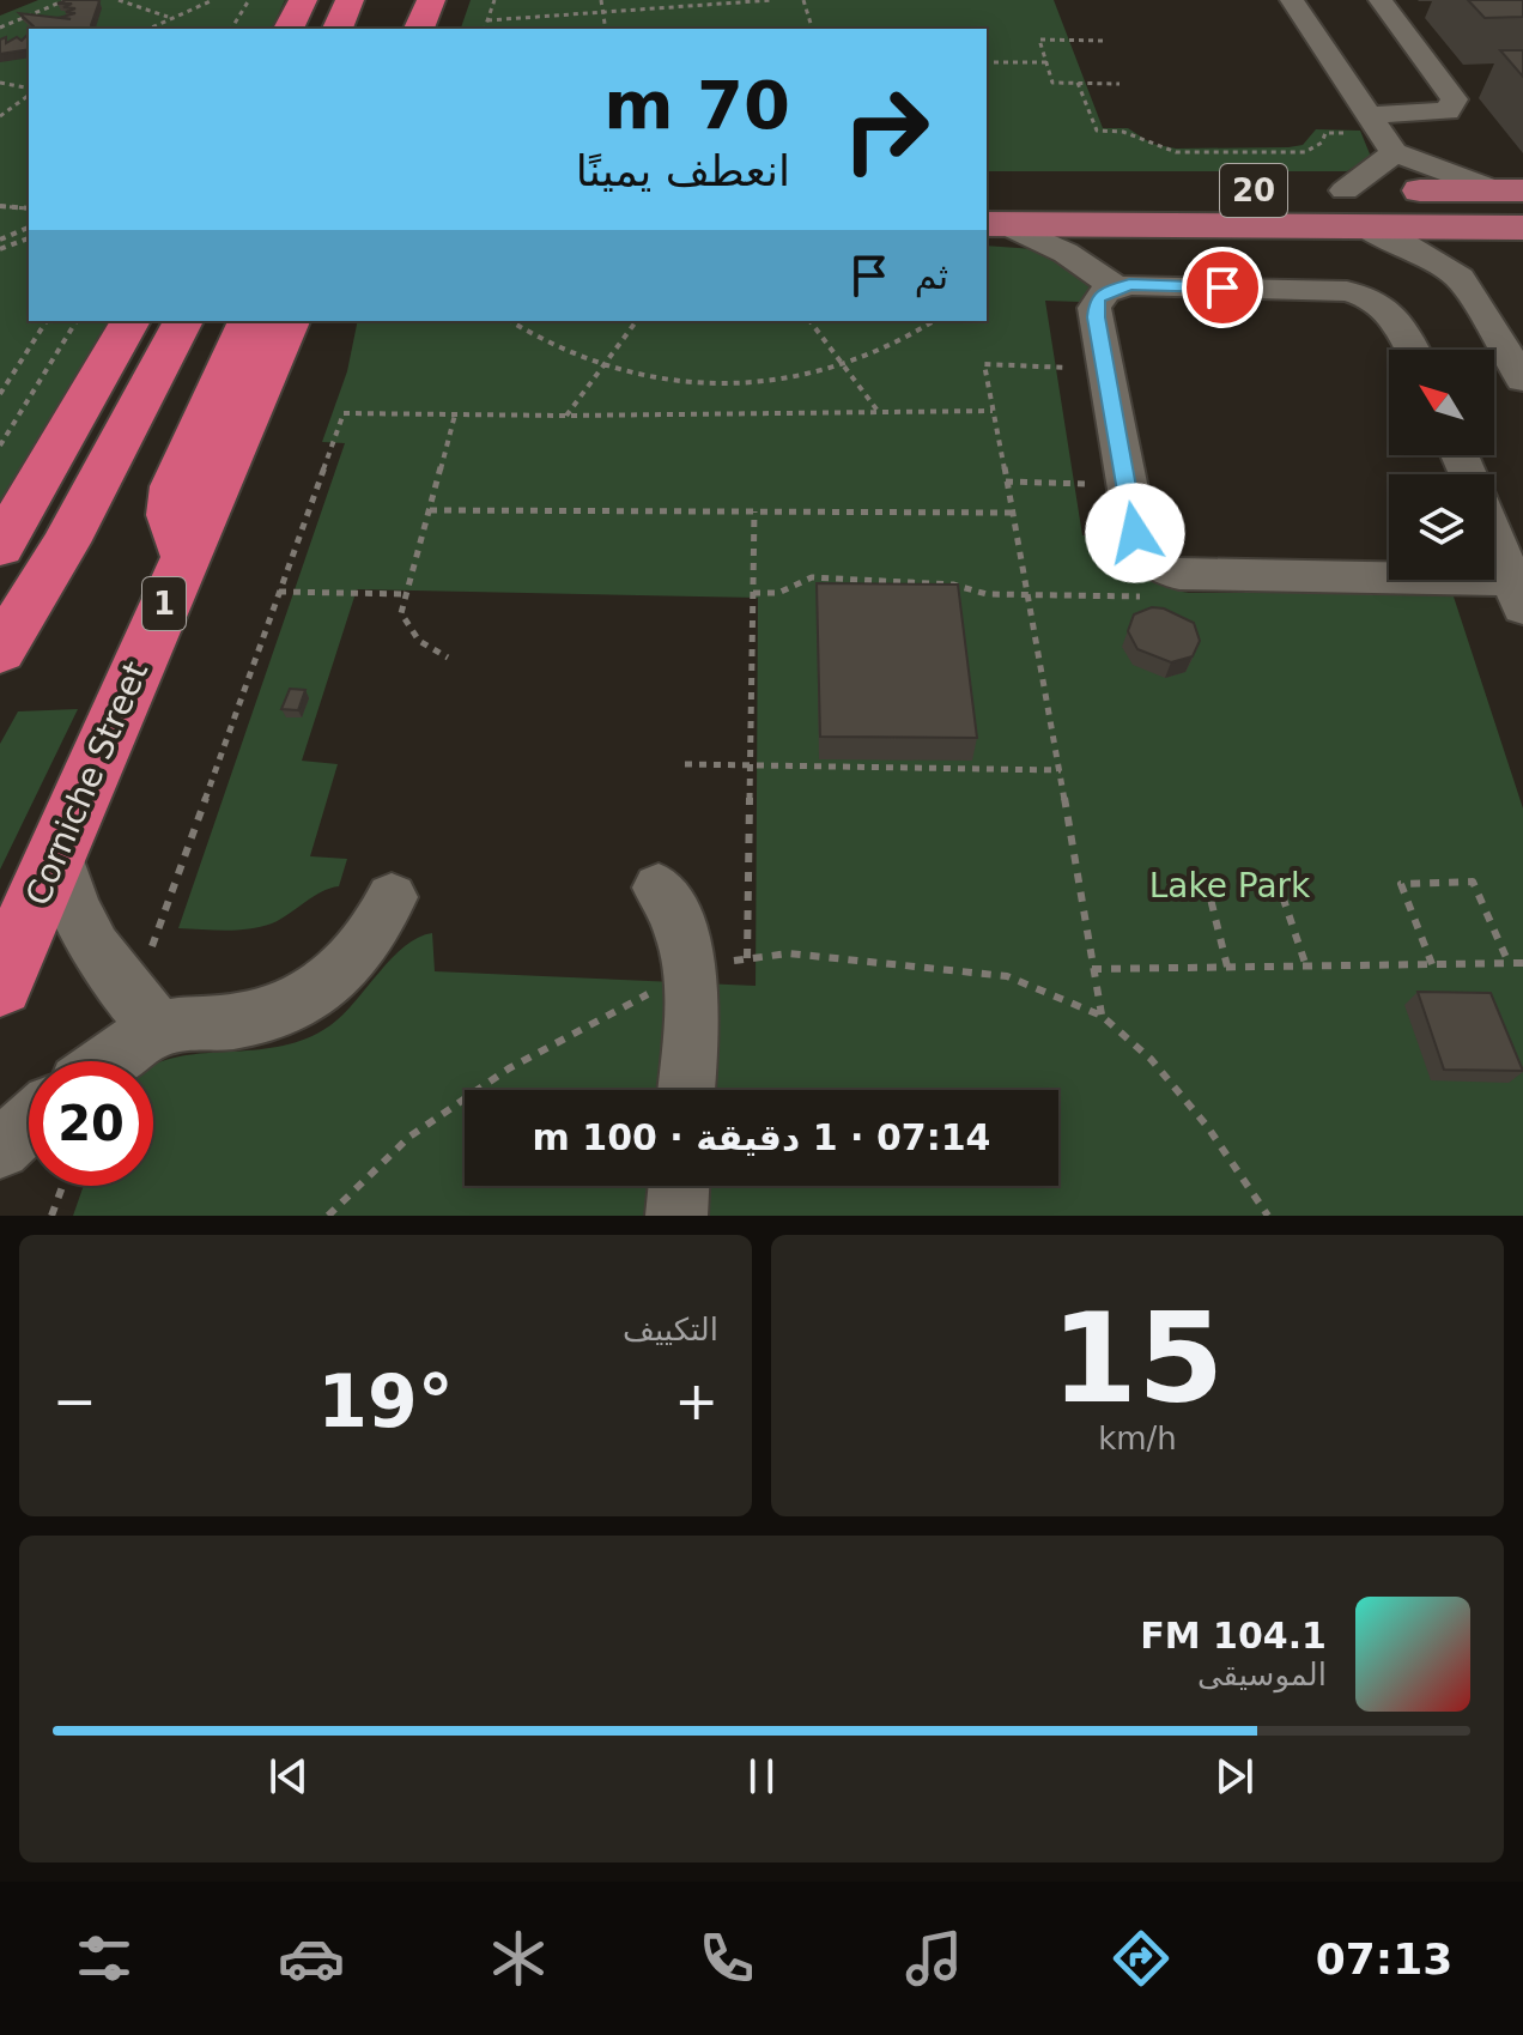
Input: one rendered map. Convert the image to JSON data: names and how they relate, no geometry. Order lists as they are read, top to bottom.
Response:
{
  "streets": {
    "highway": ["1", "Corniche Street"],
    "main road": ["20"]
  },
  "parks": ["Lake Park"],
  "north": "top left",
  "page": {
    "turn": ["70 m", "انعطف يمينًا"],
    "then": "ثم",
    "limit": "20",
    "trip": "07:14 · 1 دقيقة · 100 m",
    "tile": [
      ["15", "km/h"],
      "التكييف"
    ],
    "heat": ["−", "19°", "+"],
    "song": ["104.1 FM", "الموسيقى"],
    "tabs": "07:13"
  }
}
